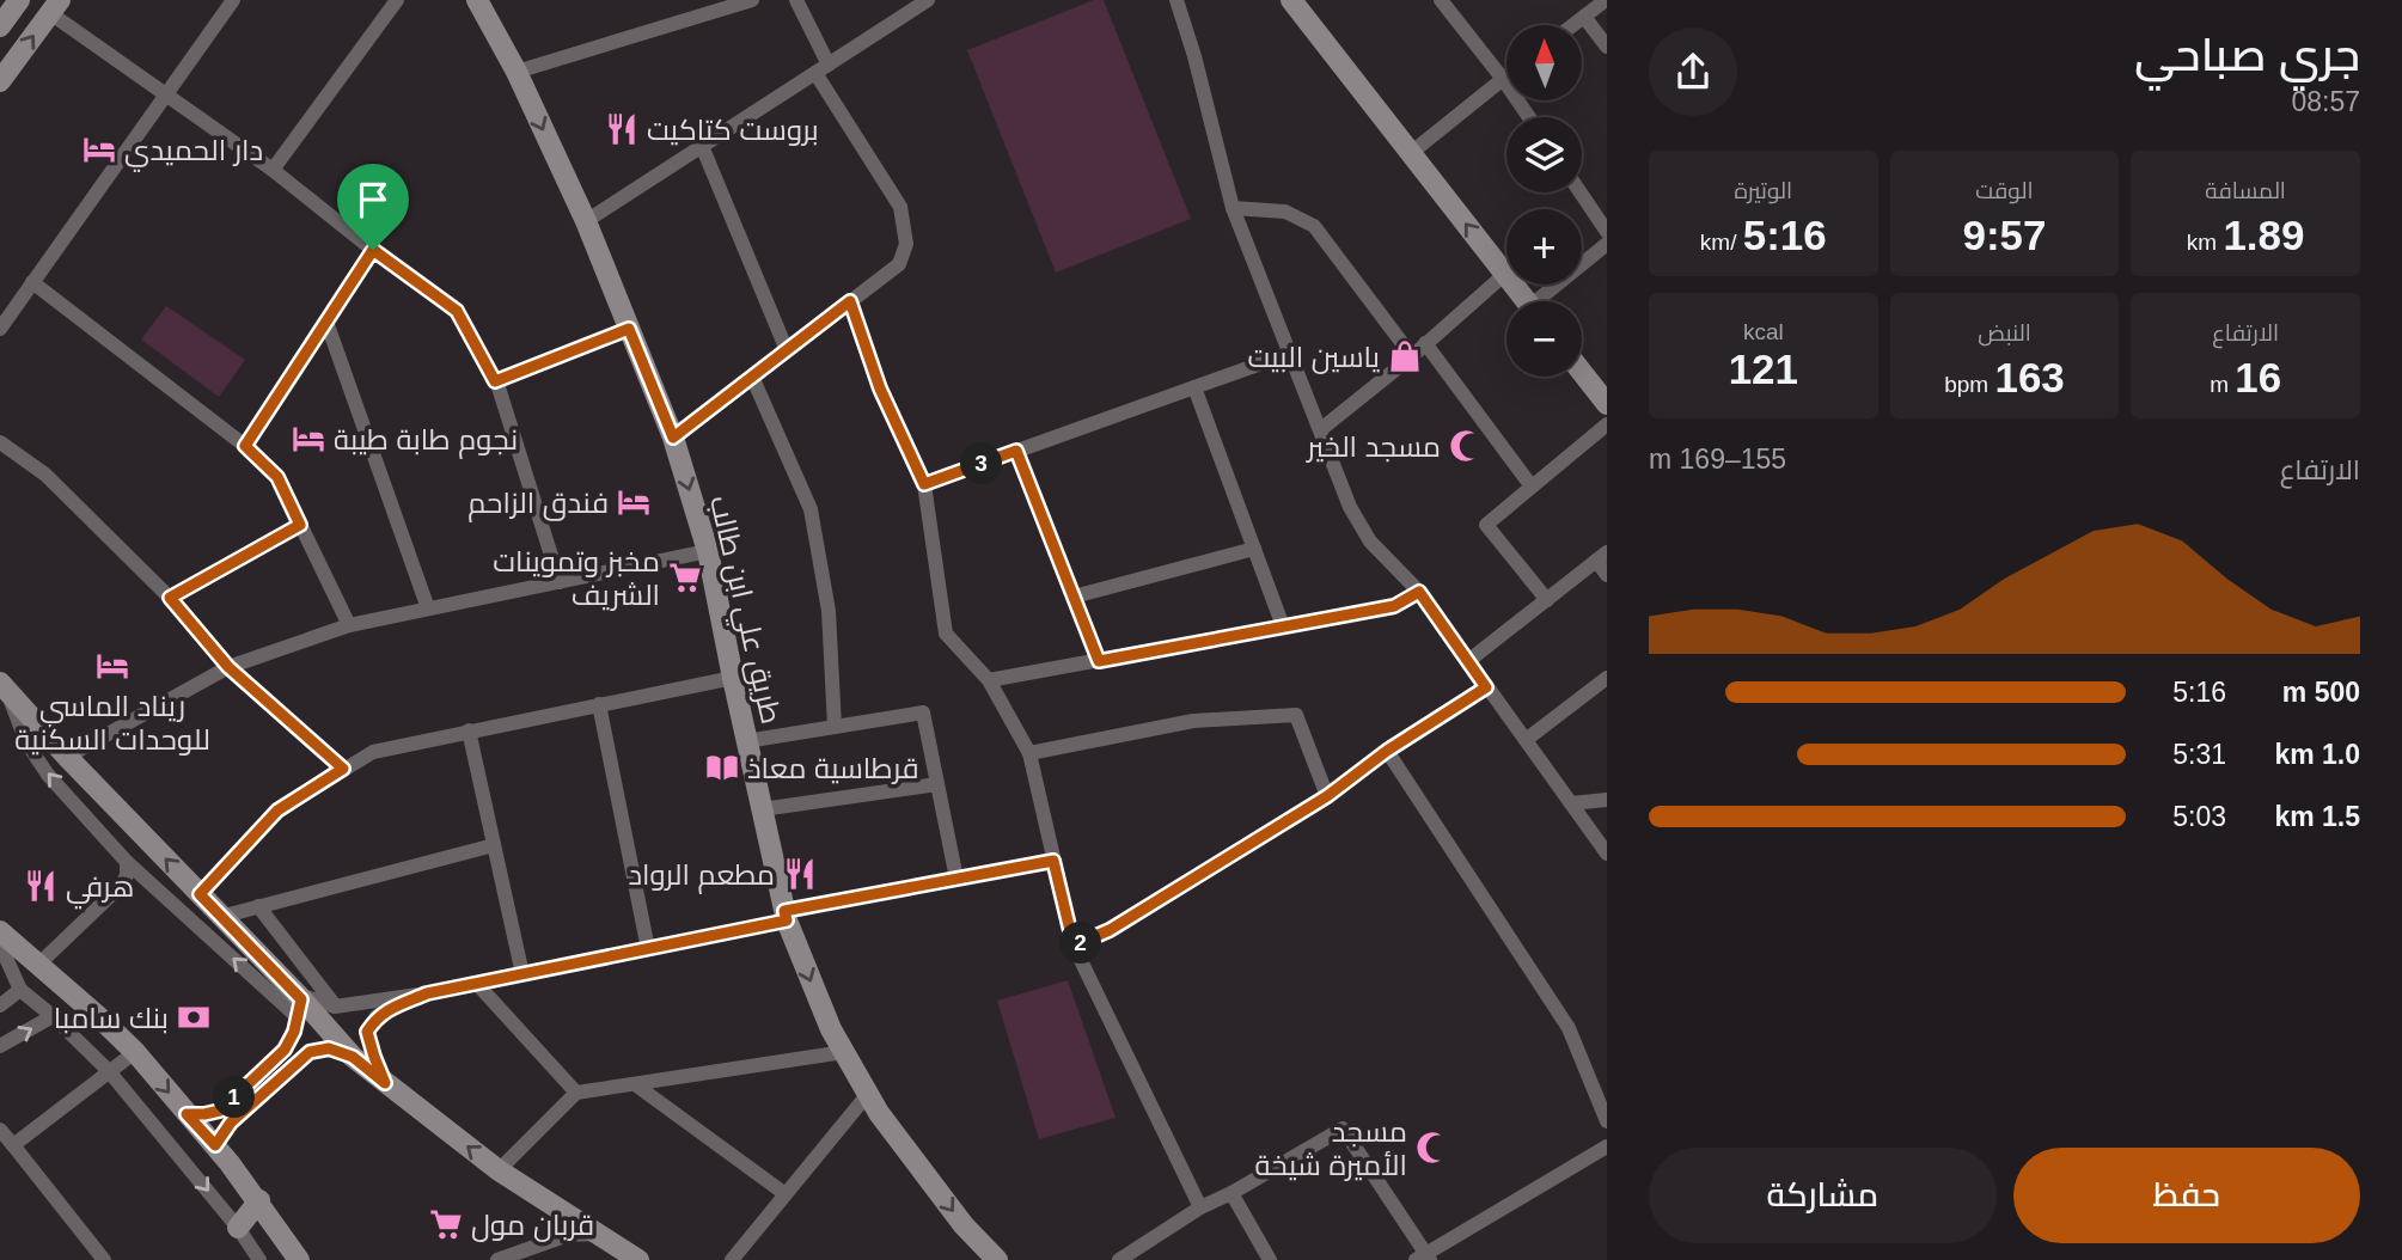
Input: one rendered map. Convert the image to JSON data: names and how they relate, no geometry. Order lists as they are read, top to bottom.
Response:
{
  "streets": {
    "main road": ["طريق علي ابن طالب"]
  },
  "one_way": ["طريق علي ابن طالب"],
  "places": {
    "restaurant": ["بروست كتاكيت", "مطعم الرواد", "هرفي"],
    "hotel": [
      "دار الحميدي",
      "نجوم طابة طيبة",
      "فندق الزاحم",
      "ريناد الماسي للوحدات السكنية"
    ],
    "shop": ["ياسين البيت"],
    "mosque": ["مسجد الخير", "مسجد الأميرة شيخة"],
    "supermarket": ["مخبز وتموينات الشريف", "قربان مول"],
    "library": ["قرطاسية معاذ"],
    "bank": ["بنك سامبا"]
  },
  "north": "top",
  "page": {
    "heading": ["جري صباحي", "08:57"],
    "map_buttons": ["+", "−"],
    "stats": [
      ["المسافة", "1.89 km"],
      ["الوقت", "9:57"],
      ["الوتيرة", "5:16 /km"],
      ["الارتفاع", "16 m"],
      ["النبض", "163 bpm"],
      ["kcal", "121"]
    ],
    "chart": ["الارتفاع", "155–169 m"],
    "pins": ["3", "2", "1"],
    "list": [
      {
        "name": "500 m",
        "note": "5:16"
      },
      {
        "name": "1.0 km",
        "note": "5:31"
      },
      {
        "name": "1.5 km",
        "note": "5:03"
      }
    ],
    "buttons": ["حفظ", "مشاركة"]
  }
}
